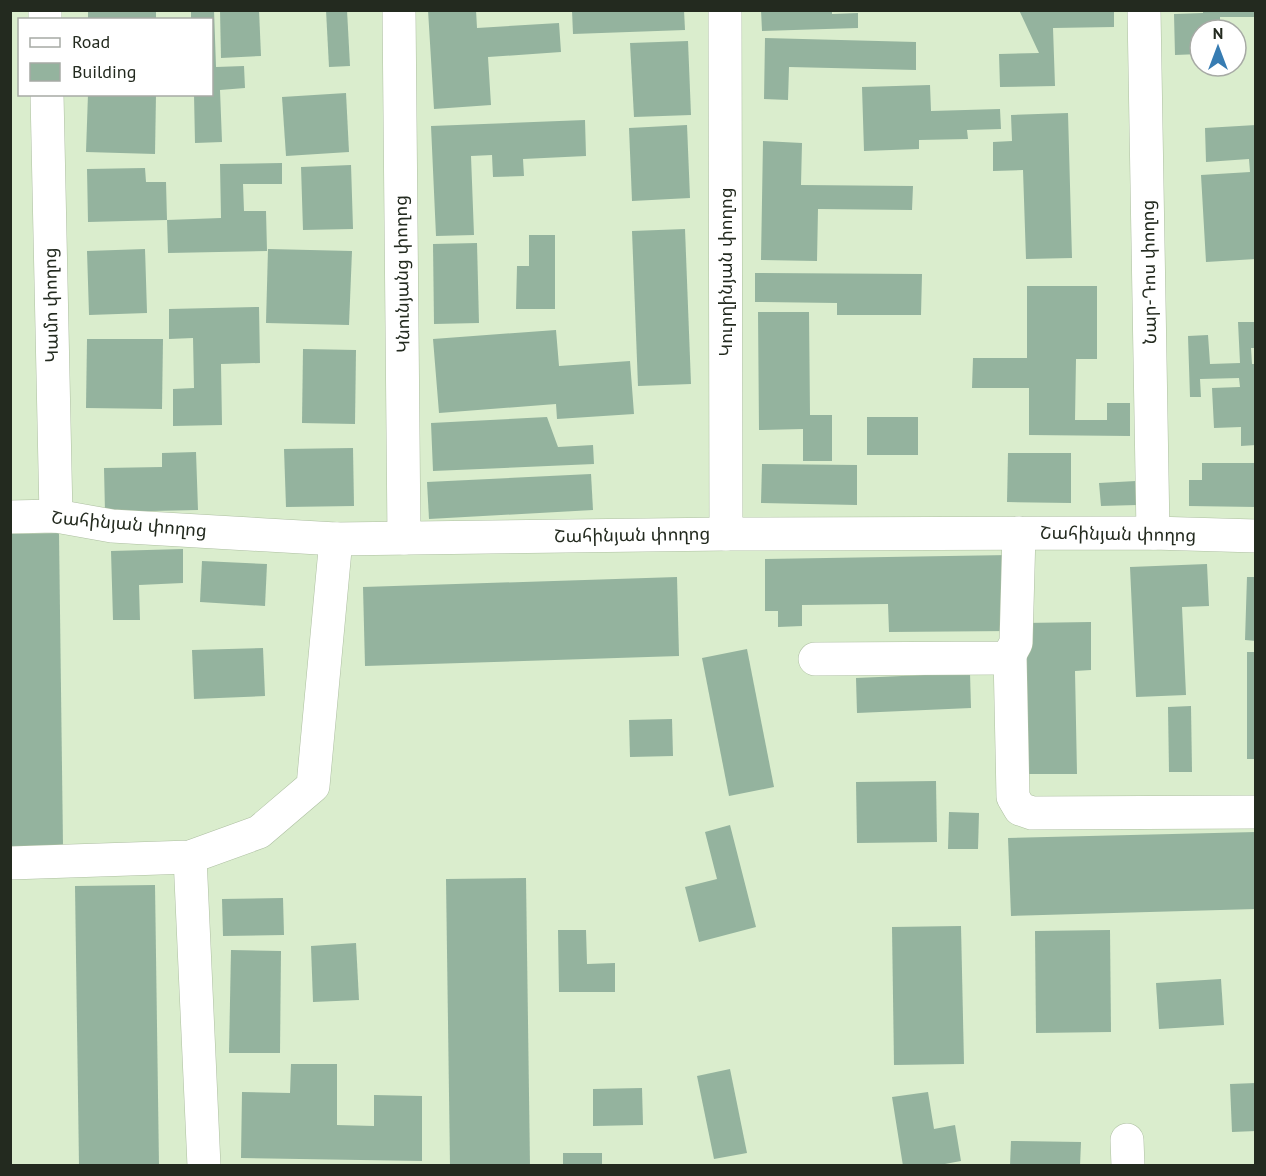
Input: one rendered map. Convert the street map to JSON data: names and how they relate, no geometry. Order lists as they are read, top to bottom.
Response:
{
  "streets": {
    "street": [
      "Կուրղինյան փողոց",
      "Նար-Դոս փողոց",
      "Կնունյանց փողոց",
      "Կամո փողոց",
      "Շահինյան փողոց"
    ]
  },
  "crossings": [
    ["Կուրղինյան փողոց", "Շահինյան փողոց"],
    ["Նար-Դոս փողոց", "Շահինյան փողոց"],
    ["Կնունյանց փողոց", "Շահինյան փողոց"],
    ["Կամո փողոց", "Շահինյան փողոց"]
  ],
  "legend": ["Road", "Building"],
  "north": "top"
}
